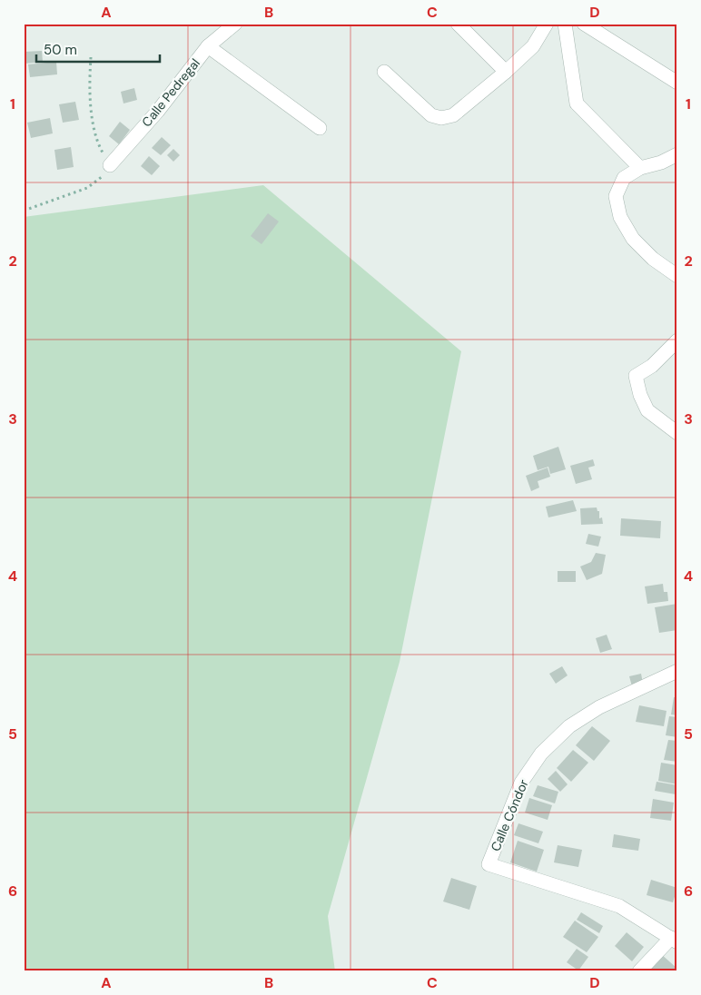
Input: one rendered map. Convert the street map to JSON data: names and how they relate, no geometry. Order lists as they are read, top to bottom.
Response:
{
  "streets": {
    "street": ["Calle Pedregal", "Calle Cóndor"]
  },
  "scale_bar": "50 m",
  "grid": {
    "columns": [
      "A",
      "B",
      "C",
      "D"
    ],
    "rows": [
      "1",
      "2",
      "3",
      "4",
      "5",
      "6"
    ]
  }
}
